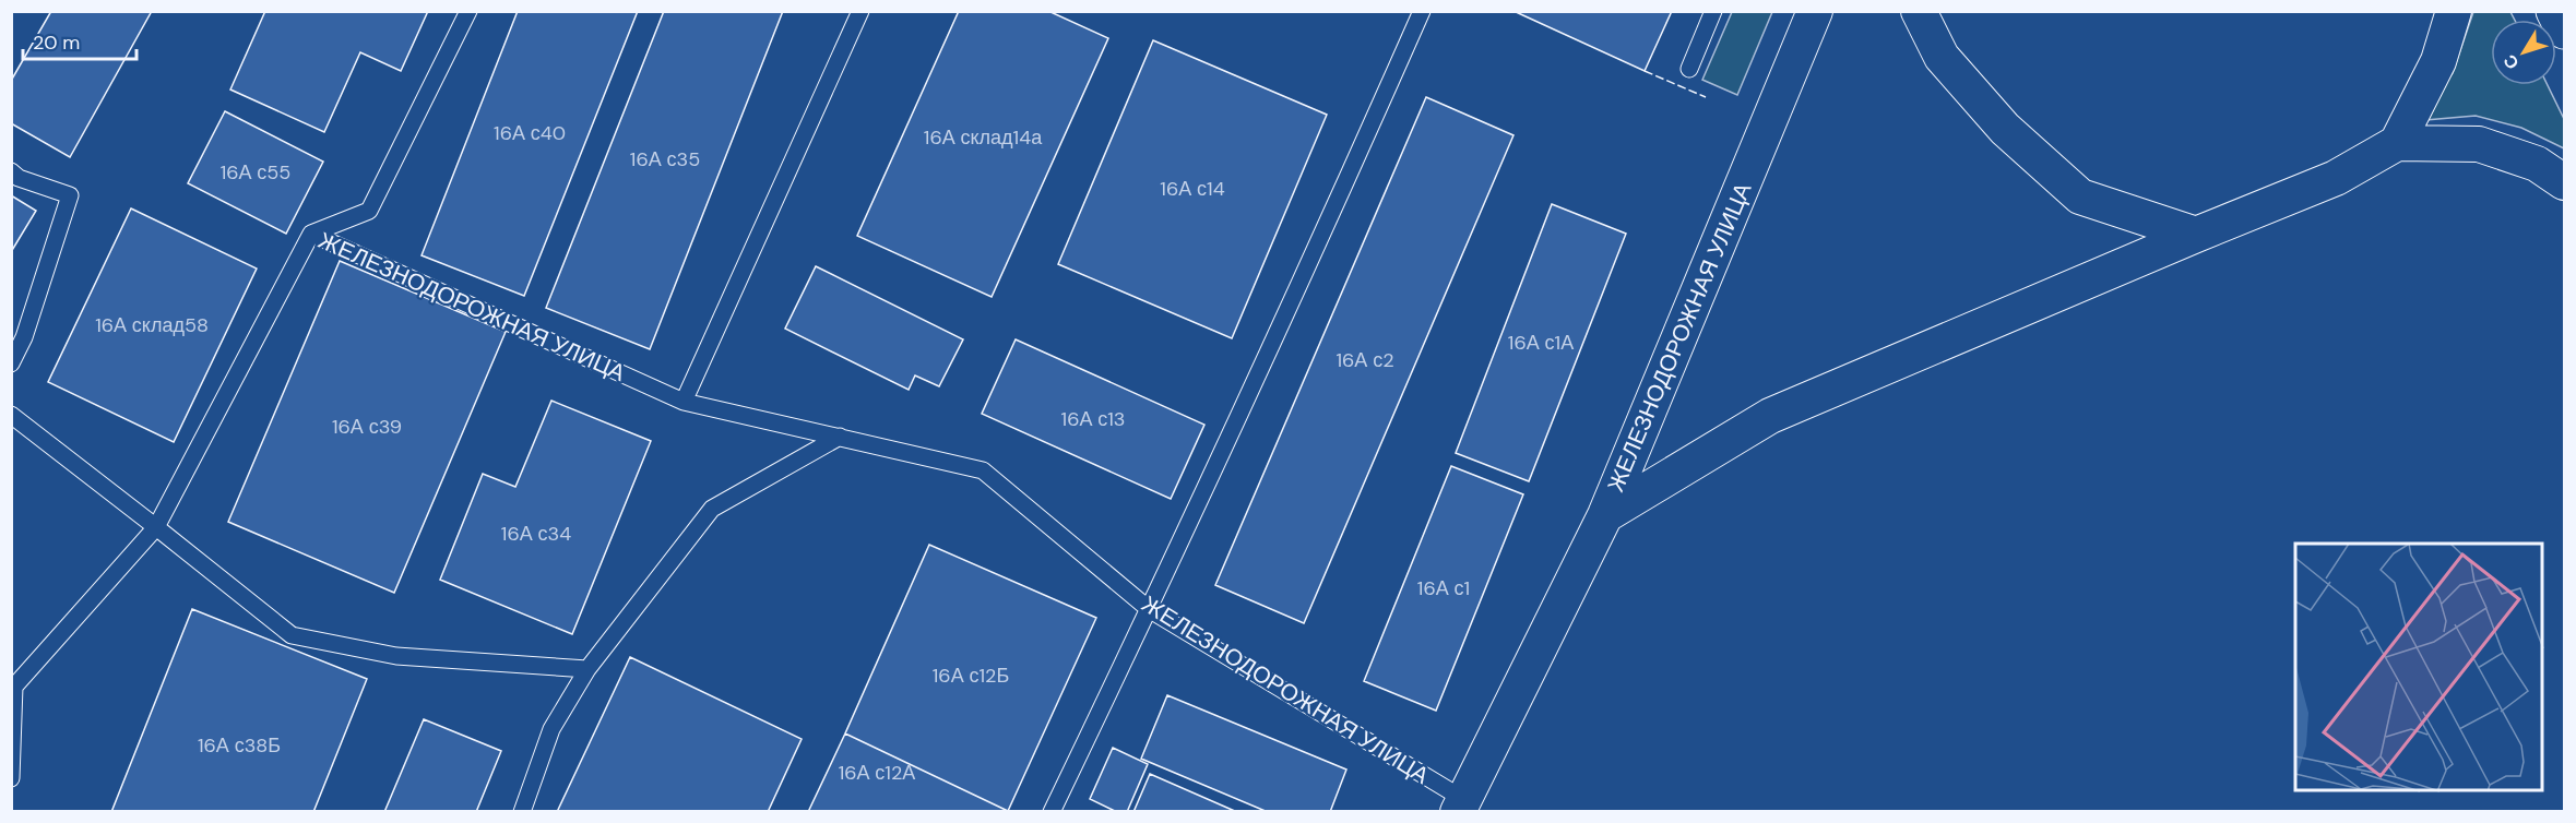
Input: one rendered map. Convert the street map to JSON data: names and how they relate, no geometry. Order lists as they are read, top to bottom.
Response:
{
  "streets": {
    "street": ["ЖЕЛЕЗНОДОРОЖНАЯ УЛИЦА"]
  },
  "house_numbers": [
    "16А с40",
    "16А склад14а",
    "16А с35",
    "16А с55",
    "16А с14",
    "16А склад58",
    "16А с1А",
    "16А с2",
    "16А с13",
    "16А с39",
    "16А с34",
    "16А с1",
    "16А с12Б",
    "16А с38Б",
    "16А с12А"
  ],
  "scale_bar": "20 m",
  "north": "bottom left"
}
